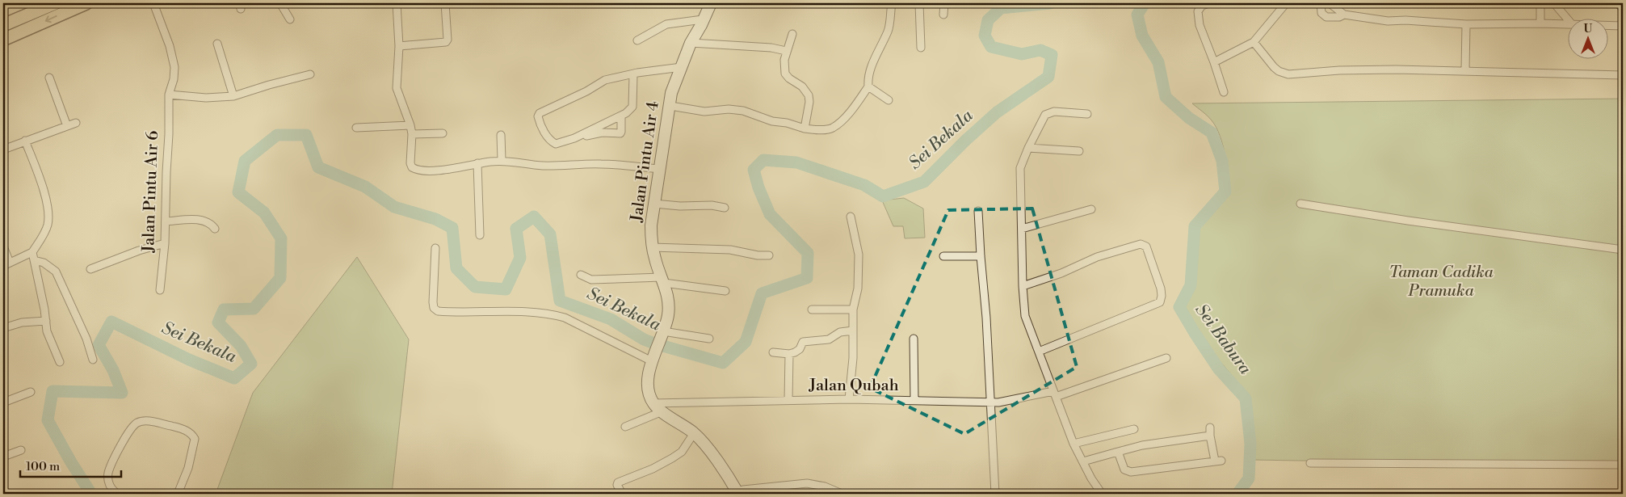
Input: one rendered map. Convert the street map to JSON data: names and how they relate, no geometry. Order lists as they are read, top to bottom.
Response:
{
  "streets": {
    "main road": ["Jalan Pintu Air 4"],
    "street": ["Jalan Pintu Air 6", "Jalan Qubah"]
  },
  "crossings": [
    ["Jalan Pintu Air 4", "Jalan Qubah"]
  ],
  "water": ["Sei Bekala", "Sei Babura"],
  "parks": ["Taman Cadika Pramuka"],
  "scale_bar": "100 m",
  "north": "top"
}
